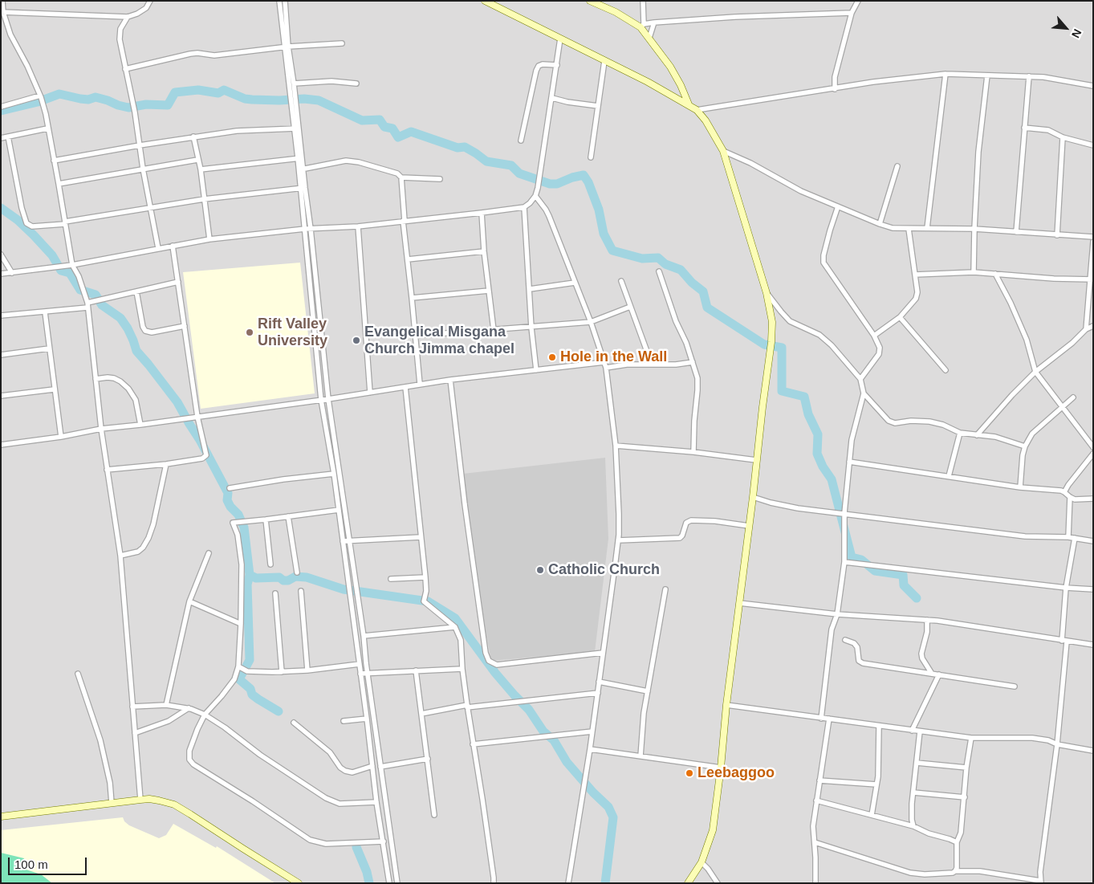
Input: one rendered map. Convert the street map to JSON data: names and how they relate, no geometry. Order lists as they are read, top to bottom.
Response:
{
  "places": [
    "Rift Valley University",
    "Evangelical Misgana Church Jimma chapel",
    "Hole in the Wall",
    "Catholic Church",
    "Leebaggoo"
  ],
  "scale_bar": "100 m",
  "north": "bottom right"
}
